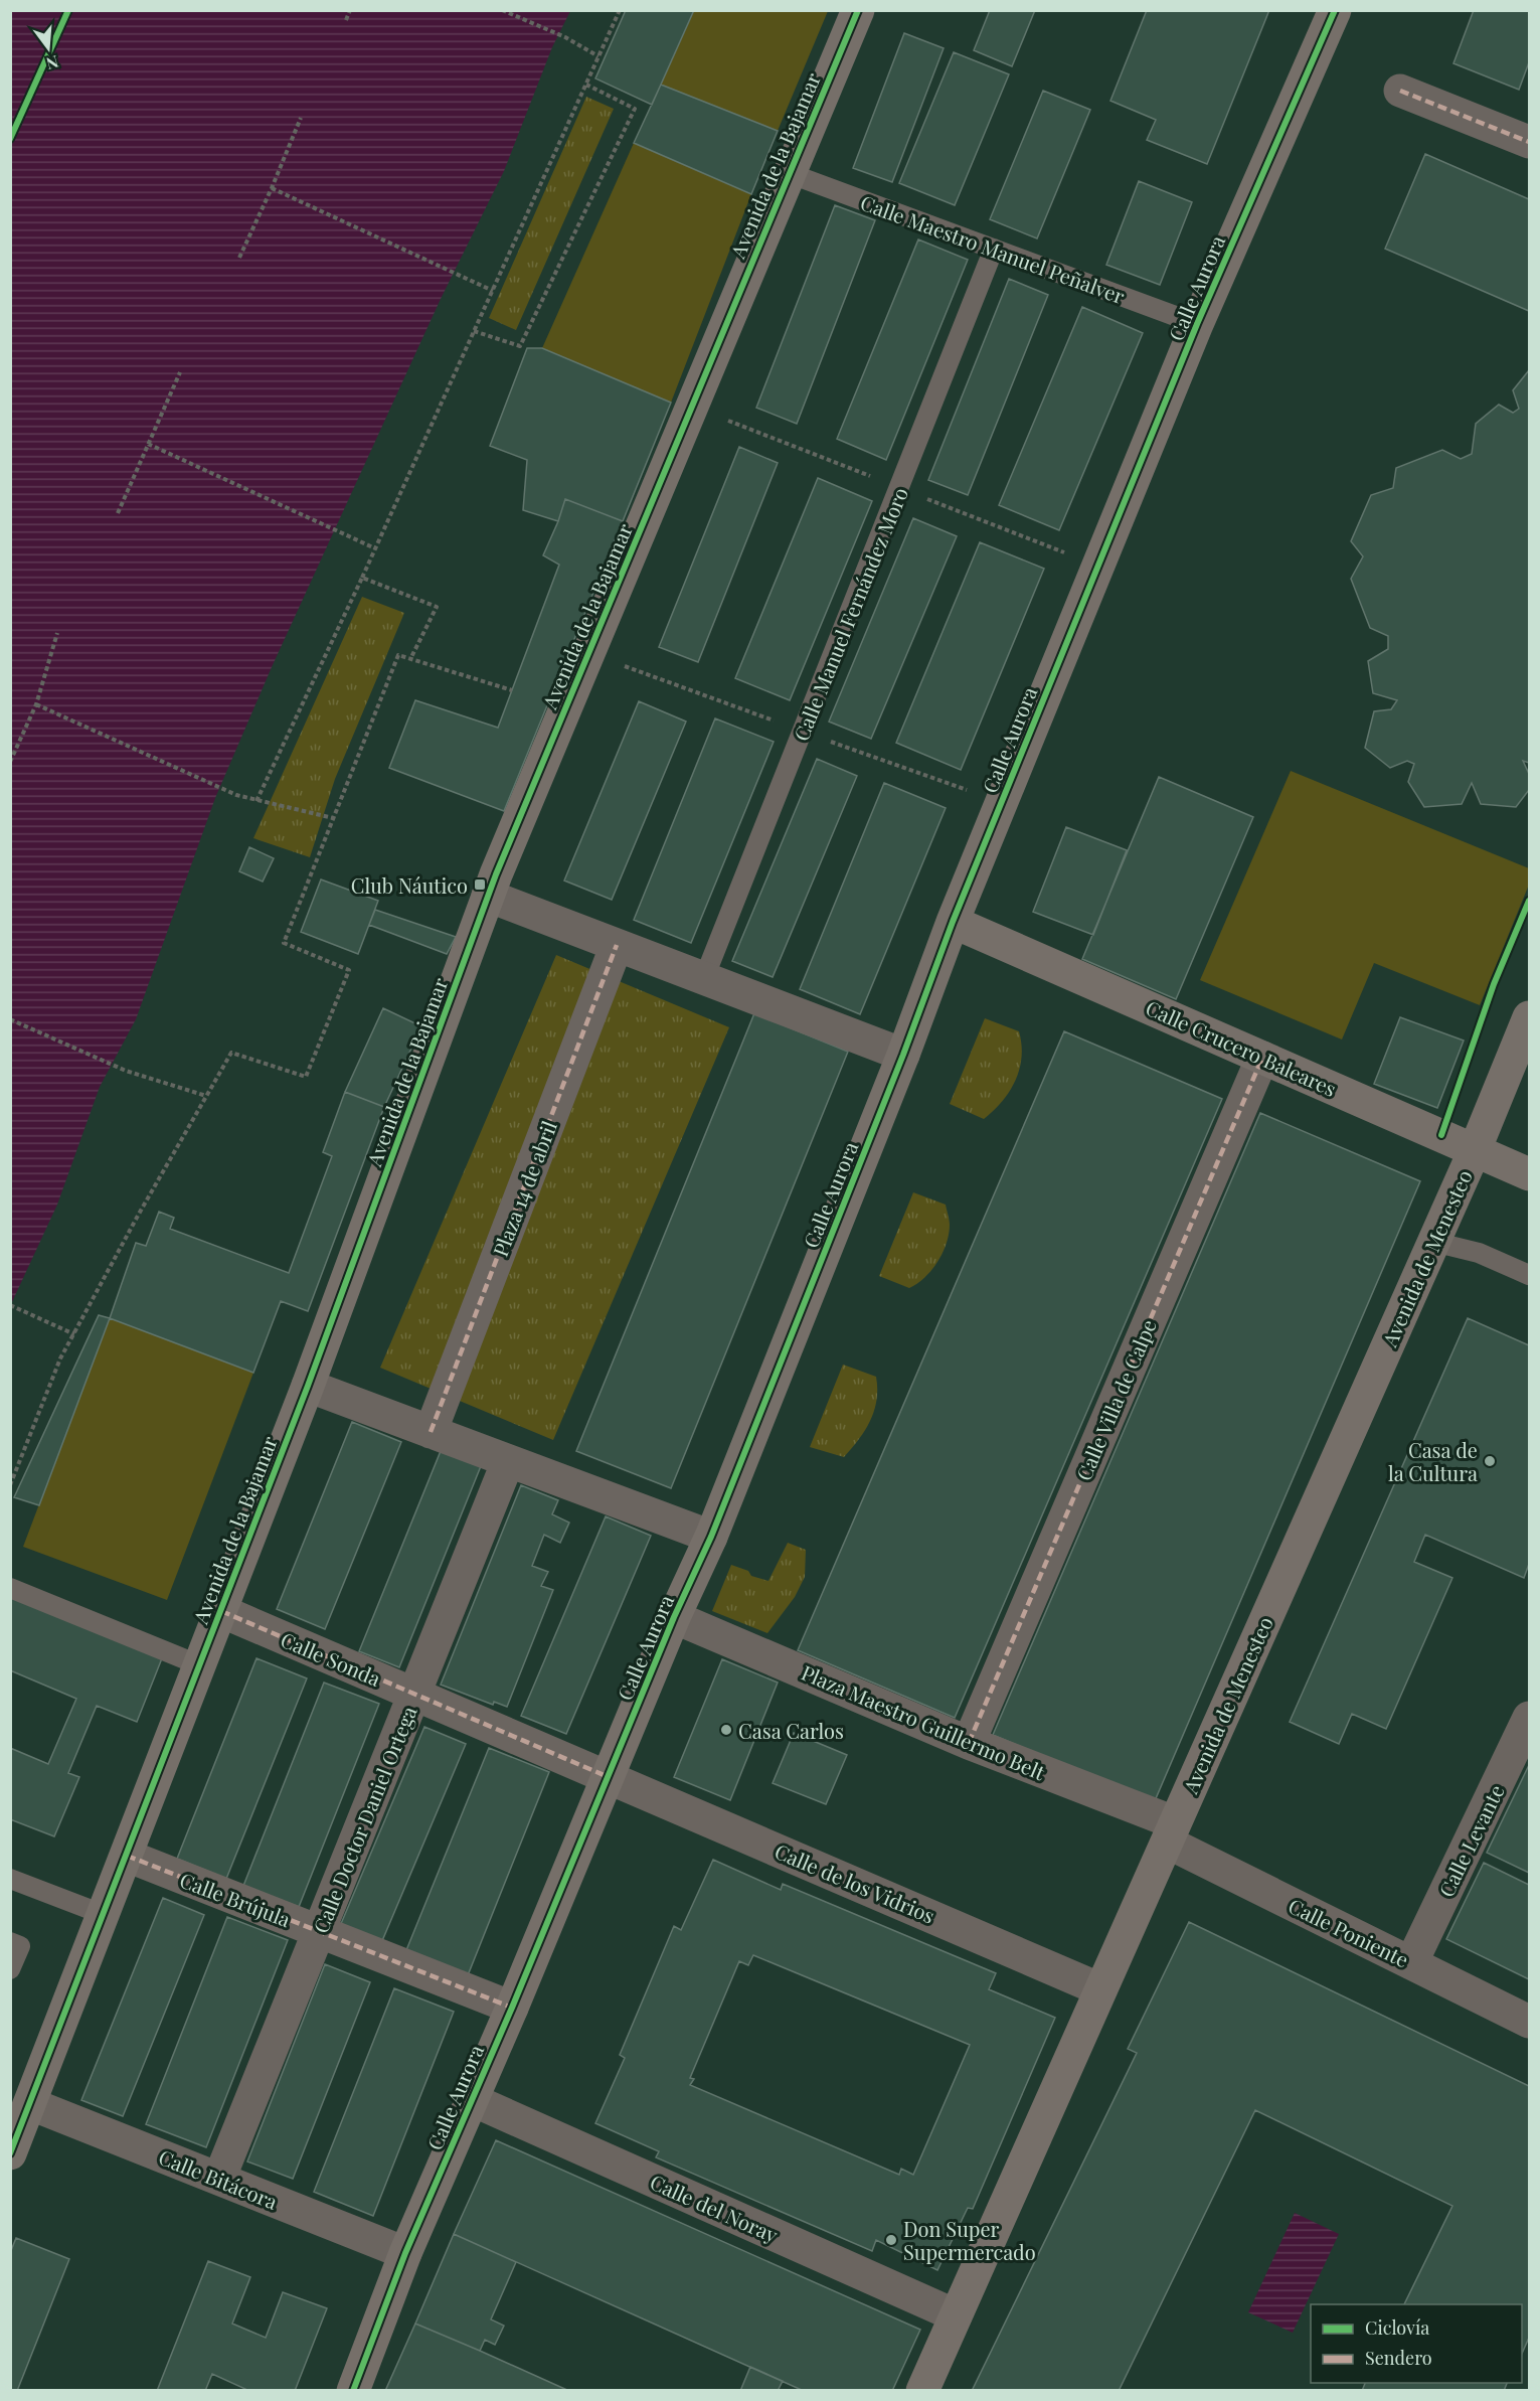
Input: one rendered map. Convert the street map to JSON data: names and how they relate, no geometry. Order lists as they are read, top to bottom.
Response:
{
  "streets": {
    "street": [
      "Avenida de la Bajamar",
      "Calle Aurora",
      "Calle Crucero Baleares",
      "Plaza 14 de abril",
      "Avenida de Menesteo",
      "Calle Villa de Calpe",
      "Calle Sonda",
      "Plaza Maestro Guillermo Belt",
      "Calle Doctor Daniel Ortega",
      "Calle Levante",
      "Calle de los Vidrios",
      "Calle Brújula",
      "Calle Poniente",
      "Calle Bitácora",
      "Calle del Noray"
    ],
    "lane": ["Calle Maestro Manuel Peñalver", "Calle Manuel Fernández Moro"]
  },
  "crossings": [
    ["Avenida de la Bajamar", "Calle Maestro Manuel Peñalver"],
    ["Avenida de la Bajamar", "Calle Sonda"],
    ["Avenida de la Bajamar", "Calle Brújula"],
    ["Avenida de la Bajamar", "Calle Bitácora"],
    ["Calle Maestro Manuel Peñalver", "Calle Aurora"],
    ["Calle Maestro Manuel Peñalver", "Calle Manuel Fernández Moro"],
    ["Calle Aurora", "Calle Crucero Baleares"],
    ["Calle Aurora", "Calle Sonda"],
    ["Calle Aurora", "Plaza Maestro Guillermo Belt"],
    ["Calle Aurora", "Calle de los Vidrios"],
    ["Calle Aurora", "Calle Brújula"],
    ["Calle Aurora", "Calle Bitácora"],
    ["Calle Aurora", "Calle del Noray"],
    ["Calle Crucero Baleares", "Avenida de Menesteo"],
    ["Calle Crucero Baleares", "Calle Villa de Calpe"],
    ["Avenida de Menesteo", "Plaza Maestro Guillermo Belt"],
    ["Avenida de Menesteo", "Calle de los Vidrios"],
    ["Avenida de Menesteo", "Calle Poniente"],
    ["Avenida de Menesteo", "Calle del Noray"],
    ["Calle Villa de Calpe", "Plaza Maestro Guillermo Belt"],
    ["Calle Sonda", "Calle Doctor Daniel Ortega"],
    ["Calle Sonda", "Calle de los Vidrios"],
    ["Plaza Maestro Guillermo Belt", "Calle Poniente"],
    ["Calle Doctor Daniel Ortega", "Calle Brújula"],
    ["Calle Doctor Daniel Ortega", "Calle Bitácora"],
    ["Calle Levante", "Calle Poniente"]
  ],
  "places": {
    "transit": ["Club Náutico"],
    "other": ["Casa de la Cultura", "Casa Carlos", "Don Super Supermercado"]
  },
  "legend": ["Ciclovía", "Sendero"],
  "north": "bottom"
}
